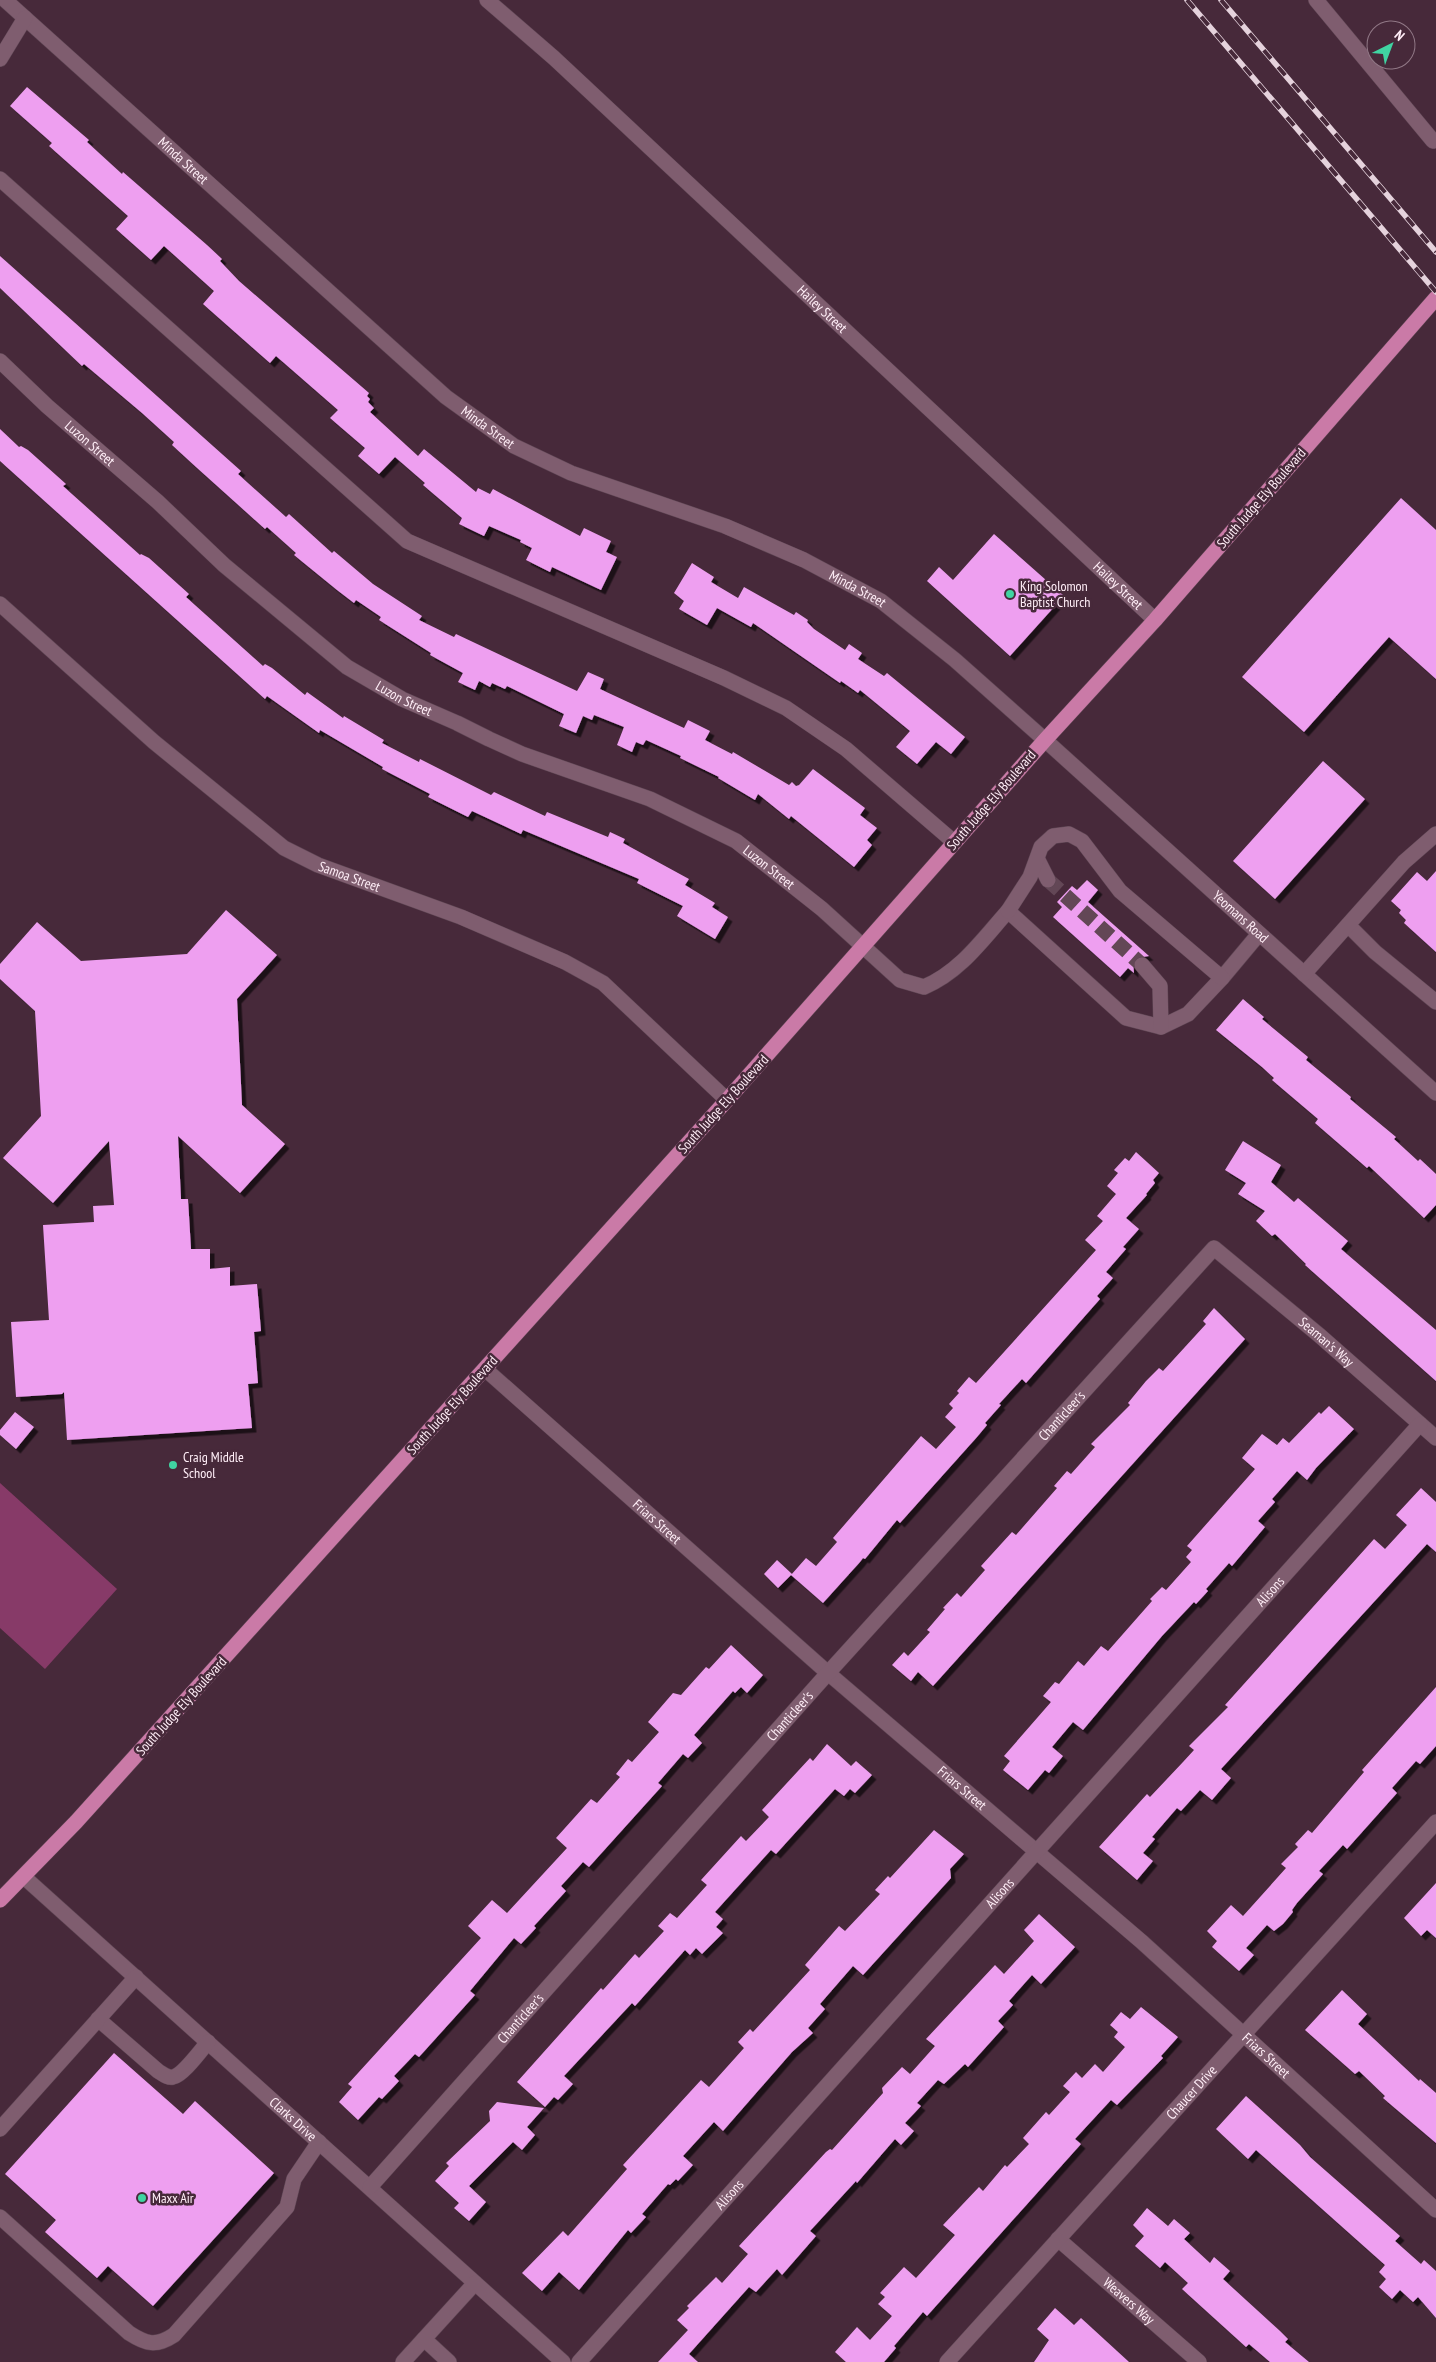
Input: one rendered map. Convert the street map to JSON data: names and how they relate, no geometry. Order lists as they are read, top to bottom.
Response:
{
  "streets": {
    "main road": ["South Judge Ely Boulevard"],
    "street": [
      "Minda Street",
      "Hailey Street",
      "Luzon Street",
      "Samoa Street",
      "Yeomans Road",
      "Seaman's Way",
      "Chanticleer's",
      "Friars Street",
      "Alisons",
      "Chaucer Drive",
      "Clarks Drive",
      "Weavers Way"
    ]
  },
  "crossings": [
    ["Minda Street", "South Judge Ely Boulevard"],
    ["Minda Street", "Yeomans Road"],
    ["Hailey Street", "South Judge Ely Boulevard"],
    ["Luzon Street", "South Judge Ely Boulevard"],
    ["South Judge Ely Boulevard", "Samoa Street"],
    ["South Judge Ely Boulevard", "Yeomans Road"],
    ["South Judge Ely Boulevard", "Friars Street"],
    ["South Judge Ely Boulevard", "Clarks Drive"],
    ["Seaman's Way", "Chanticleer's"],
    ["Seaman's Way", "Alisons"],
    ["Chanticleer's", "Friars Street"],
    ["Chanticleer's", "Clarks Drive"],
    ["Friars Street", "Alisons"],
    ["Friars Street", "Chaucer Drive"],
    ["Chaucer Drive", "Weavers Way"]
  ],
  "places": ["King Solomon Baptist Church", "Craig Middle School", "Maxx Air"],
  "north": "top right"
}
